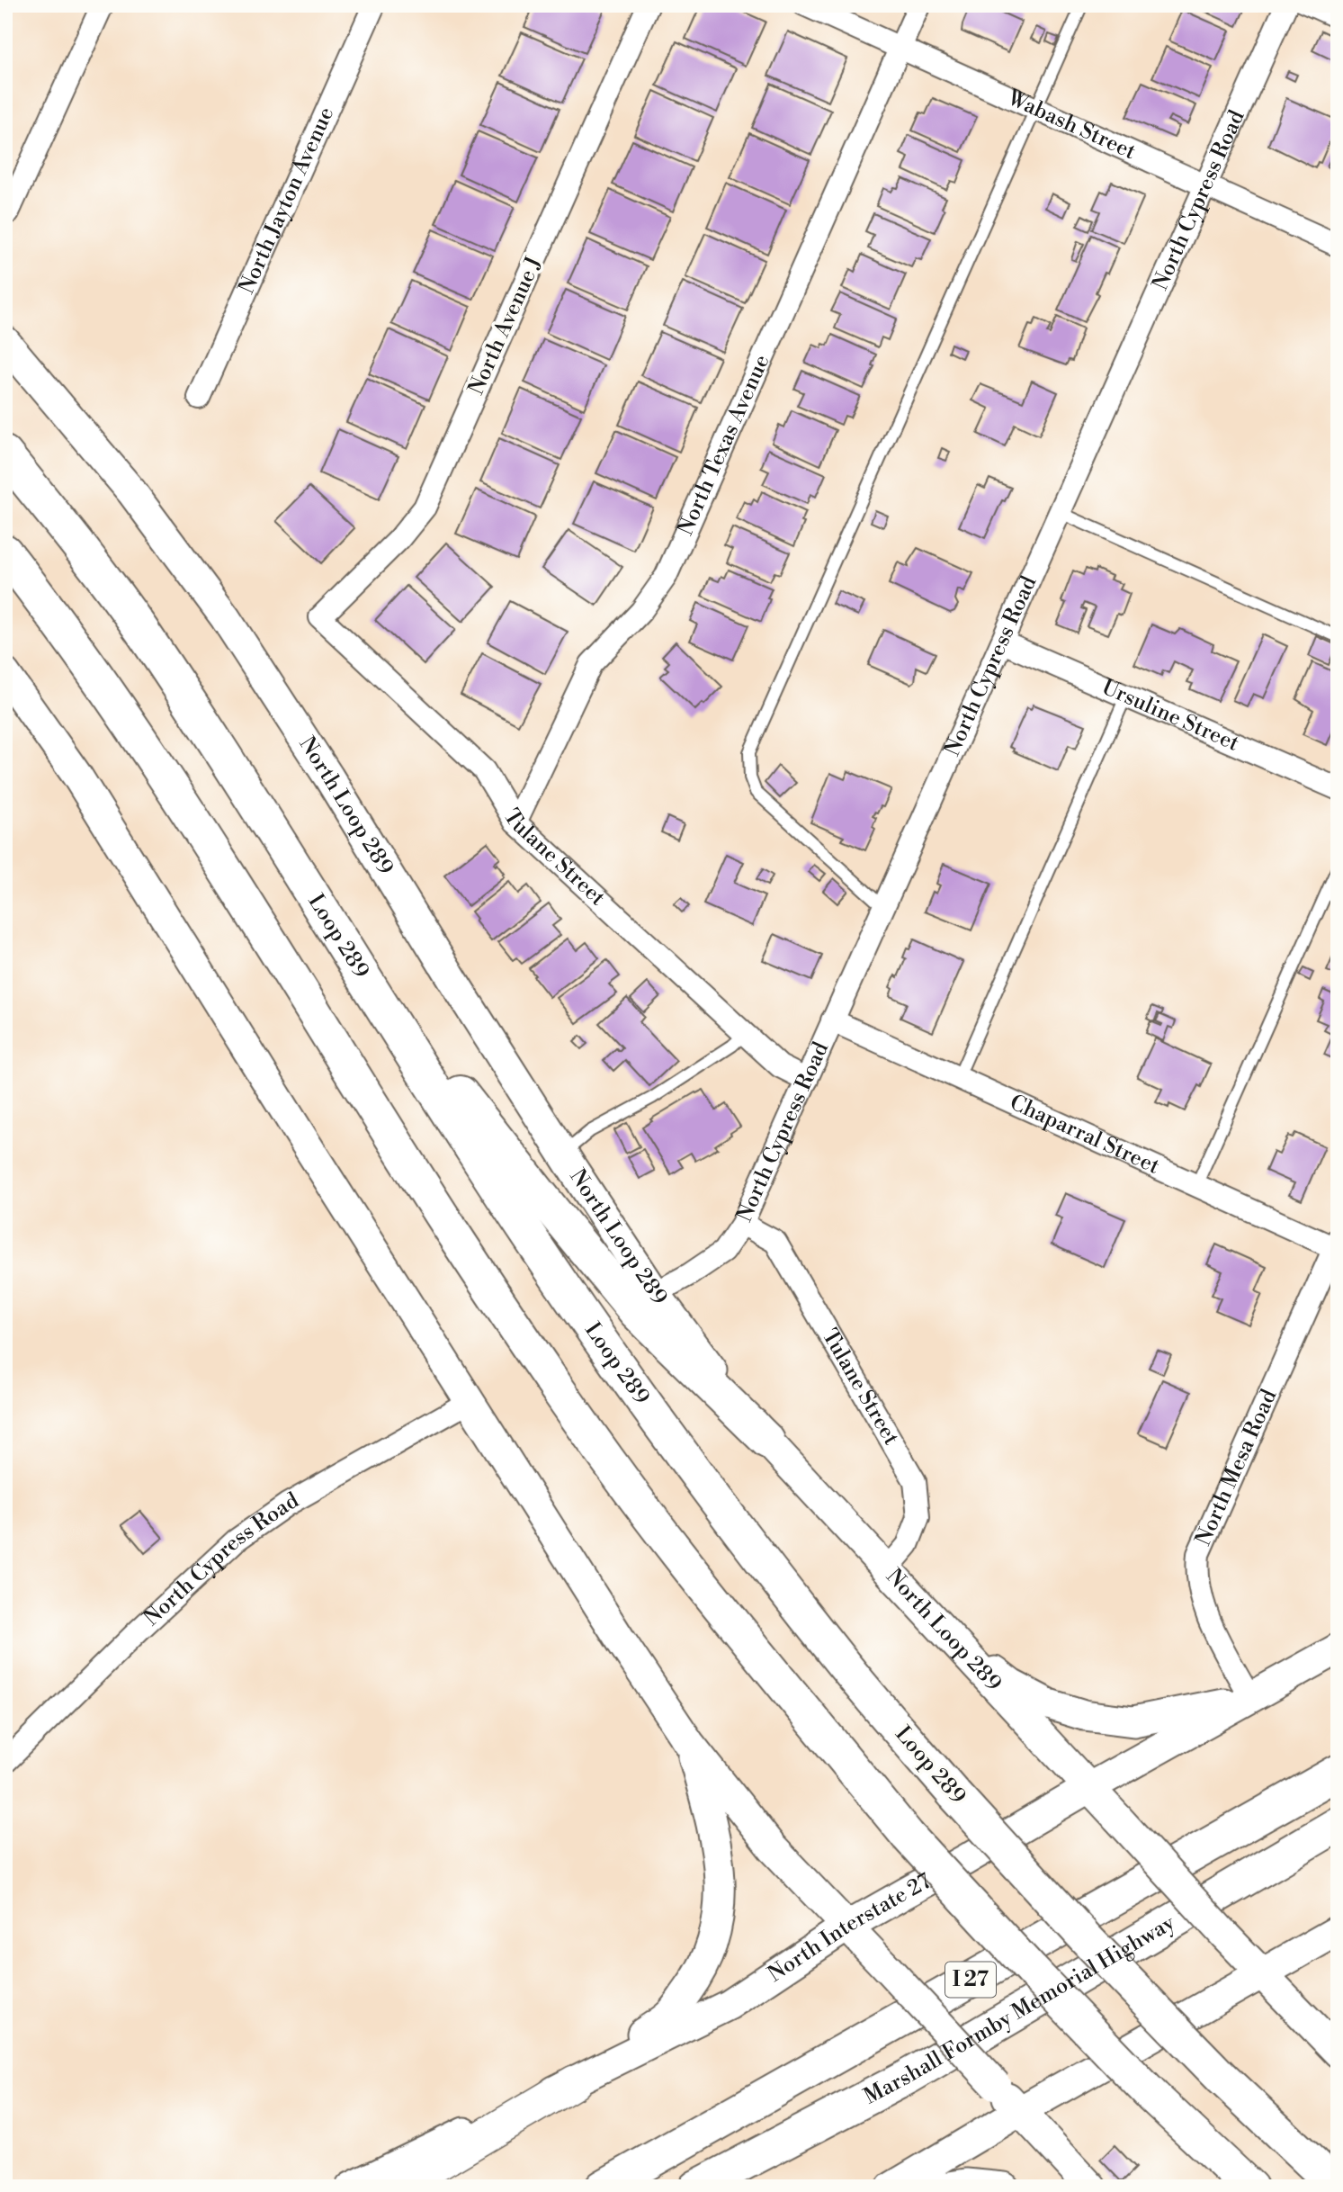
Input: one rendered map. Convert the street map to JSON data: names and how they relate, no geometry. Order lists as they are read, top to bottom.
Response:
{
  "streets": {
    "highway": ["Loop 289", "I 27", "Marshall Formby Memorial Highway"],
    "main road": ["North Loop 289", "North Interstate 27"],
    "street": [
      "Wabash Street",
      "North Cypress Road",
      "North Jayton Avenue",
      "North Avenue J",
      "North Texas Avenue",
      "Ursuline Street",
      "Tulane Street",
      "Chaparral Street",
      "North Mesa Road"
    ]
  },
  "crossings": [
    ["Wabash Street", "North Cypress Road"],
    ["Wabash Street", "North Texas Avenue"],
    ["North Cypress Road", "Ursuline Street"],
    ["North Cypress Road", "North Loop 289"],
    ["North Cypress Road", "Tulane Street"],
    ["North Cypress Road", "Chaparral Street"],
    ["North Avenue J", "Tulane Street"],
    ["North Texas Avenue", "Tulane Street"],
    ["North Loop 289", "Tulane Street"],
    ["North Loop 289", "North Interstate 27"],
    ["Chaparral Street", "North Mesa Road"],
    ["North Mesa Road", "North Interstate 27"]
  ]
}
